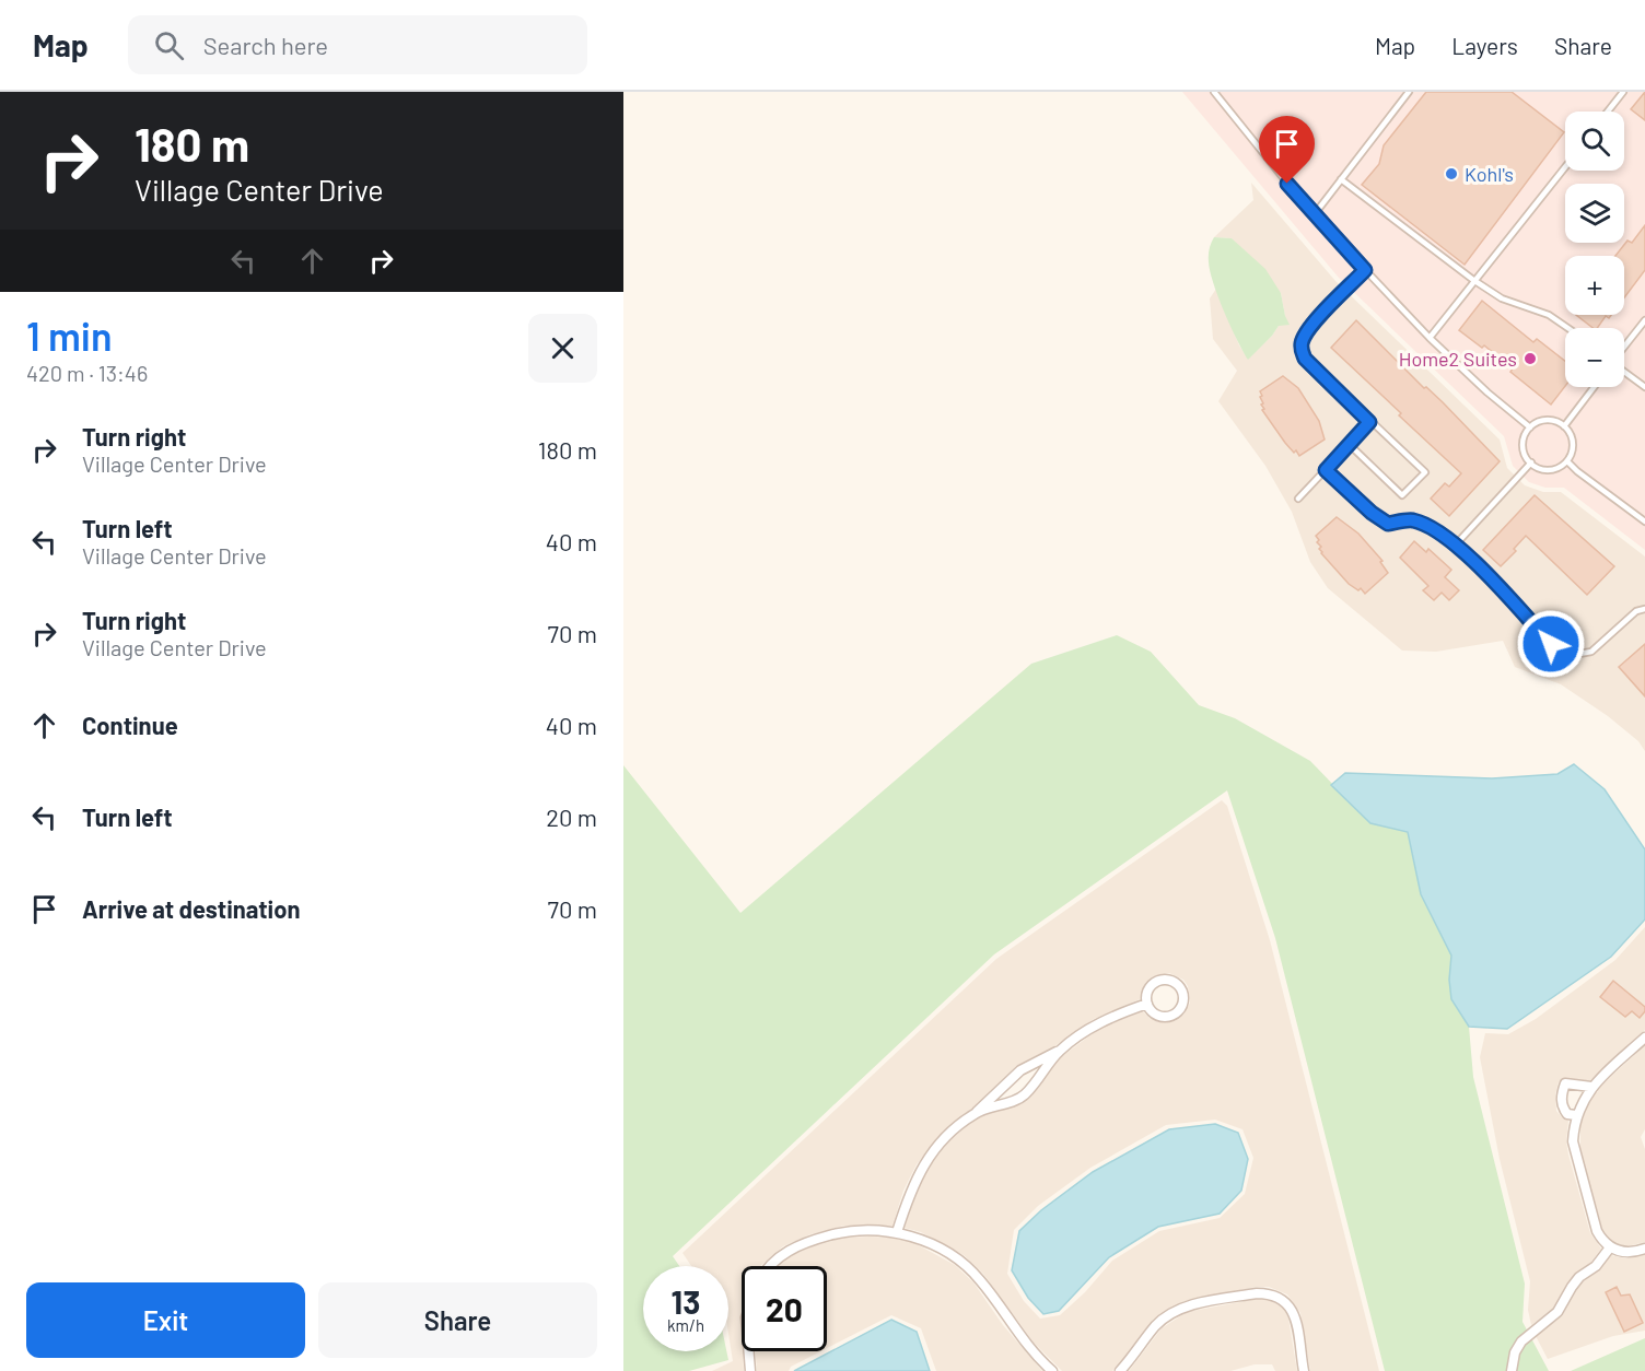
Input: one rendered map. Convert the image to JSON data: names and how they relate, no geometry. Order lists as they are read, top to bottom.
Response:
{
  "places": ["Kohl's", "Home2 Suites"],
  "page": {
    "header": "Map",
    "search": "Search here",
    "nav": ["Map", "Layers", "Share"],
    "turn": ["180 m", "Village Center Drive"],
    "map_buttons": ["+", "−"],
    "heading": ["1 min", "420 m · 13:46"],
    "list": [
      {
        "name": "Turn right",
        "note": "Village Center Drive",
        "value": "180 m"
      },
      {
        "name": "Turn left",
        "note": "Village Center Drive",
        "value": "40 m"
      },
      {
        "name": "Turn right",
        "note": "Village Center Drive",
        "value": "70 m"
      },
      {
        "name": "Continue",
        "value": "40 m"
      },
      {
        "name": "Turn left",
        "value": "20 m"
      },
      {
        "name": "Arrive at destination",
        "value": "70 m"
      }
    ],
    "speed": "13 km/h",
    "limit": "20",
    "buttons": ["Exit", "Share"]
  }
}
